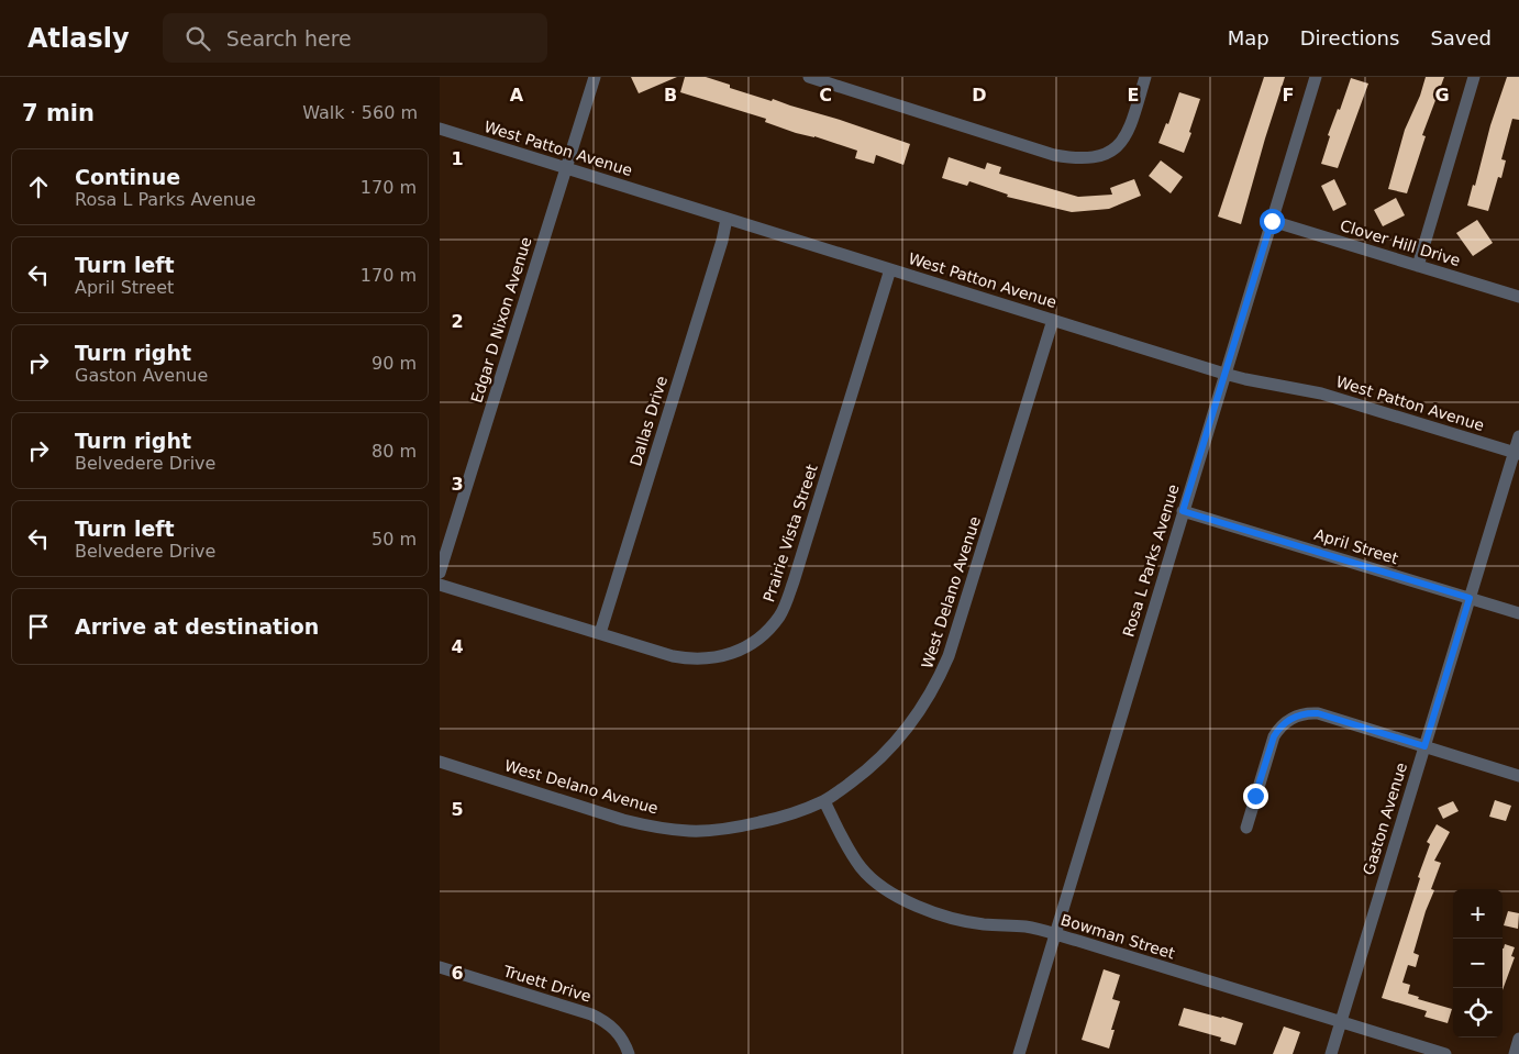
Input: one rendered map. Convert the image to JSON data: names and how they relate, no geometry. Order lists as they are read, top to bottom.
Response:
{
  "streets": {
    "street": [
      "West Patton Avenue",
      "Clover Hill Drive",
      "Edgar D Nixon Avenue",
      "Dallas Drive",
      "Prairie Vista Street",
      "April Street",
      "Rosa L Parks Avenue",
      "West Delano Avenue",
      "Gaston Avenue",
      "Bowman Street",
      "Truett Drive"
    ]
  },
  "crossings": [
    ["West Patton Avenue", "Edgar D Nixon Avenue"],
    ["West Patton Avenue", "Dallas Drive"],
    ["West Patton Avenue", "Prairie Vista Street"],
    ["West Patton Avenue", "Rosa L Parks Avenue"],
    ["West Patton Avenue", "West Delano Avenue"],
    ["West Patton Avenue", "Gaston Avenue"],
    ["Clover Hill Drive", "Rosa L Parks Avenue"],
    ["Dallas Drive", "Prairie Vista Street"],
    ["April Street", "Rosa L Parks Avenue"],
    ["April Street", "Gaston Avenue"],
    ["Rosa L Parks Avenue", "Bowman Street"],
    ["West Delano Avenue", "Bowman Street"],
    ["Gaston Avenue", "Bowman Street"]
  ],
  "page": {
    "header": "Atlasly",
    "search": "Search here",
    "nav": ["Map", "Directions", "Saved"],
    "heading": ["7 min", "Walk · 560 m"],
    "list": [
      ["Continue", "Rosa L Parks Avenue", "170 m"],
      ["Turn left", "April Street", "170 m"],
      ["Turn right", "Gaston Avenue", "90 m"],
      ["Turn right", "Belvedere Drive", "80 m"],
      ["Turn left", "Belvedere Drive", "50 m"],
      "Arrive at destination"
    ],
    "map_buttons": ["+", "−"]
  },
  "grid": {
    "columns": [
      "A",
      "B",
      "C",
      "D",
      "E",
      "F",
      "G"
    ],
    "rows": [
      "1",
      "2",
      "3",
      "4",
      "5",
      "6"
    ]
  }
}
